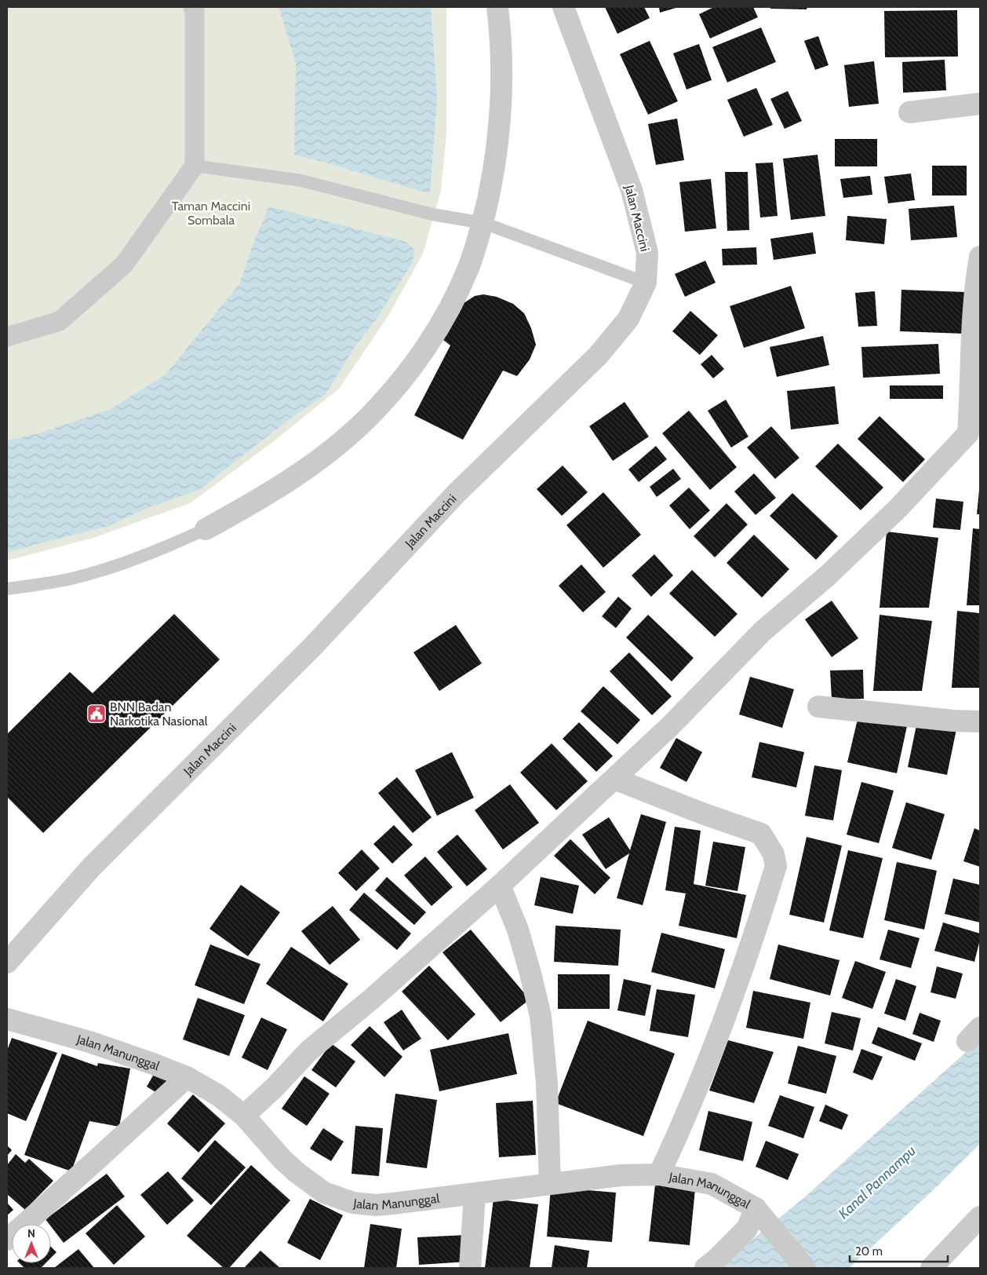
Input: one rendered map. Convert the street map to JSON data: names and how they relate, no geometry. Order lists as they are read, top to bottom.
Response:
{
  "streets": {
    "street": ["Jalan Maccini", "Jalan Manunggal"]
  },
  "water": ["Kanal Pannampu"],
  "parks": ["Taman Maccini Sombala"],
  "places": {
    "public building": ["BNN Badan Narkotika Nasional"]
  },
  "scale_bar": "20 m",
  "north": "top"
}
